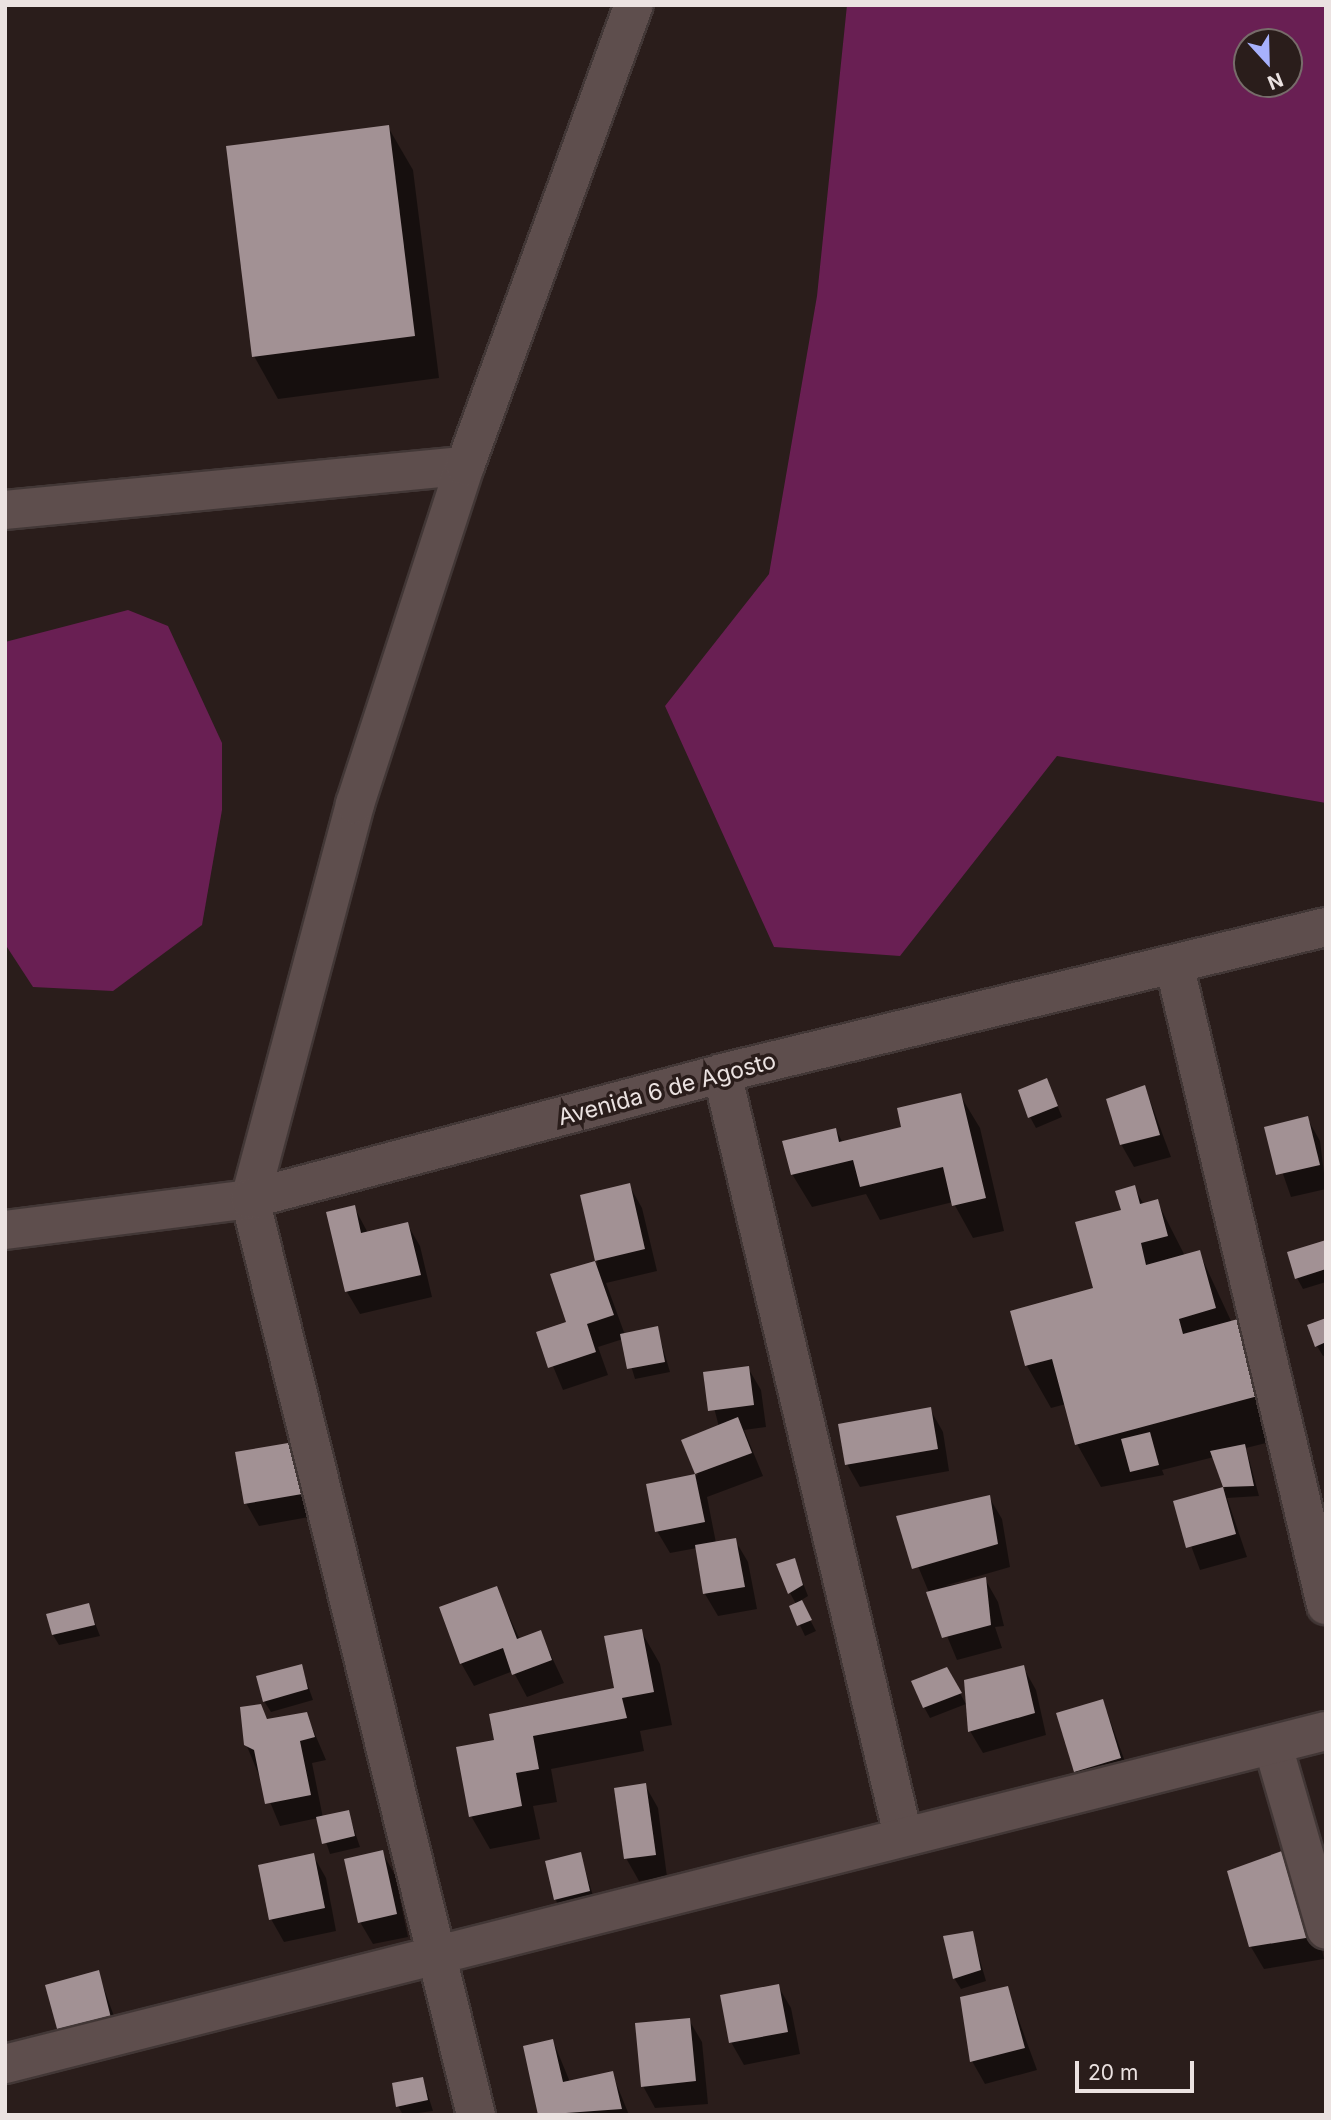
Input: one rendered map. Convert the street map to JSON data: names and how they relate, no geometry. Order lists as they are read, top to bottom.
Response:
{
  "streets": {
    "street": ["Avenida 6 de Agosto"]
  },
  "scale_bar": "20 m",
  "north": "bottom"
}
